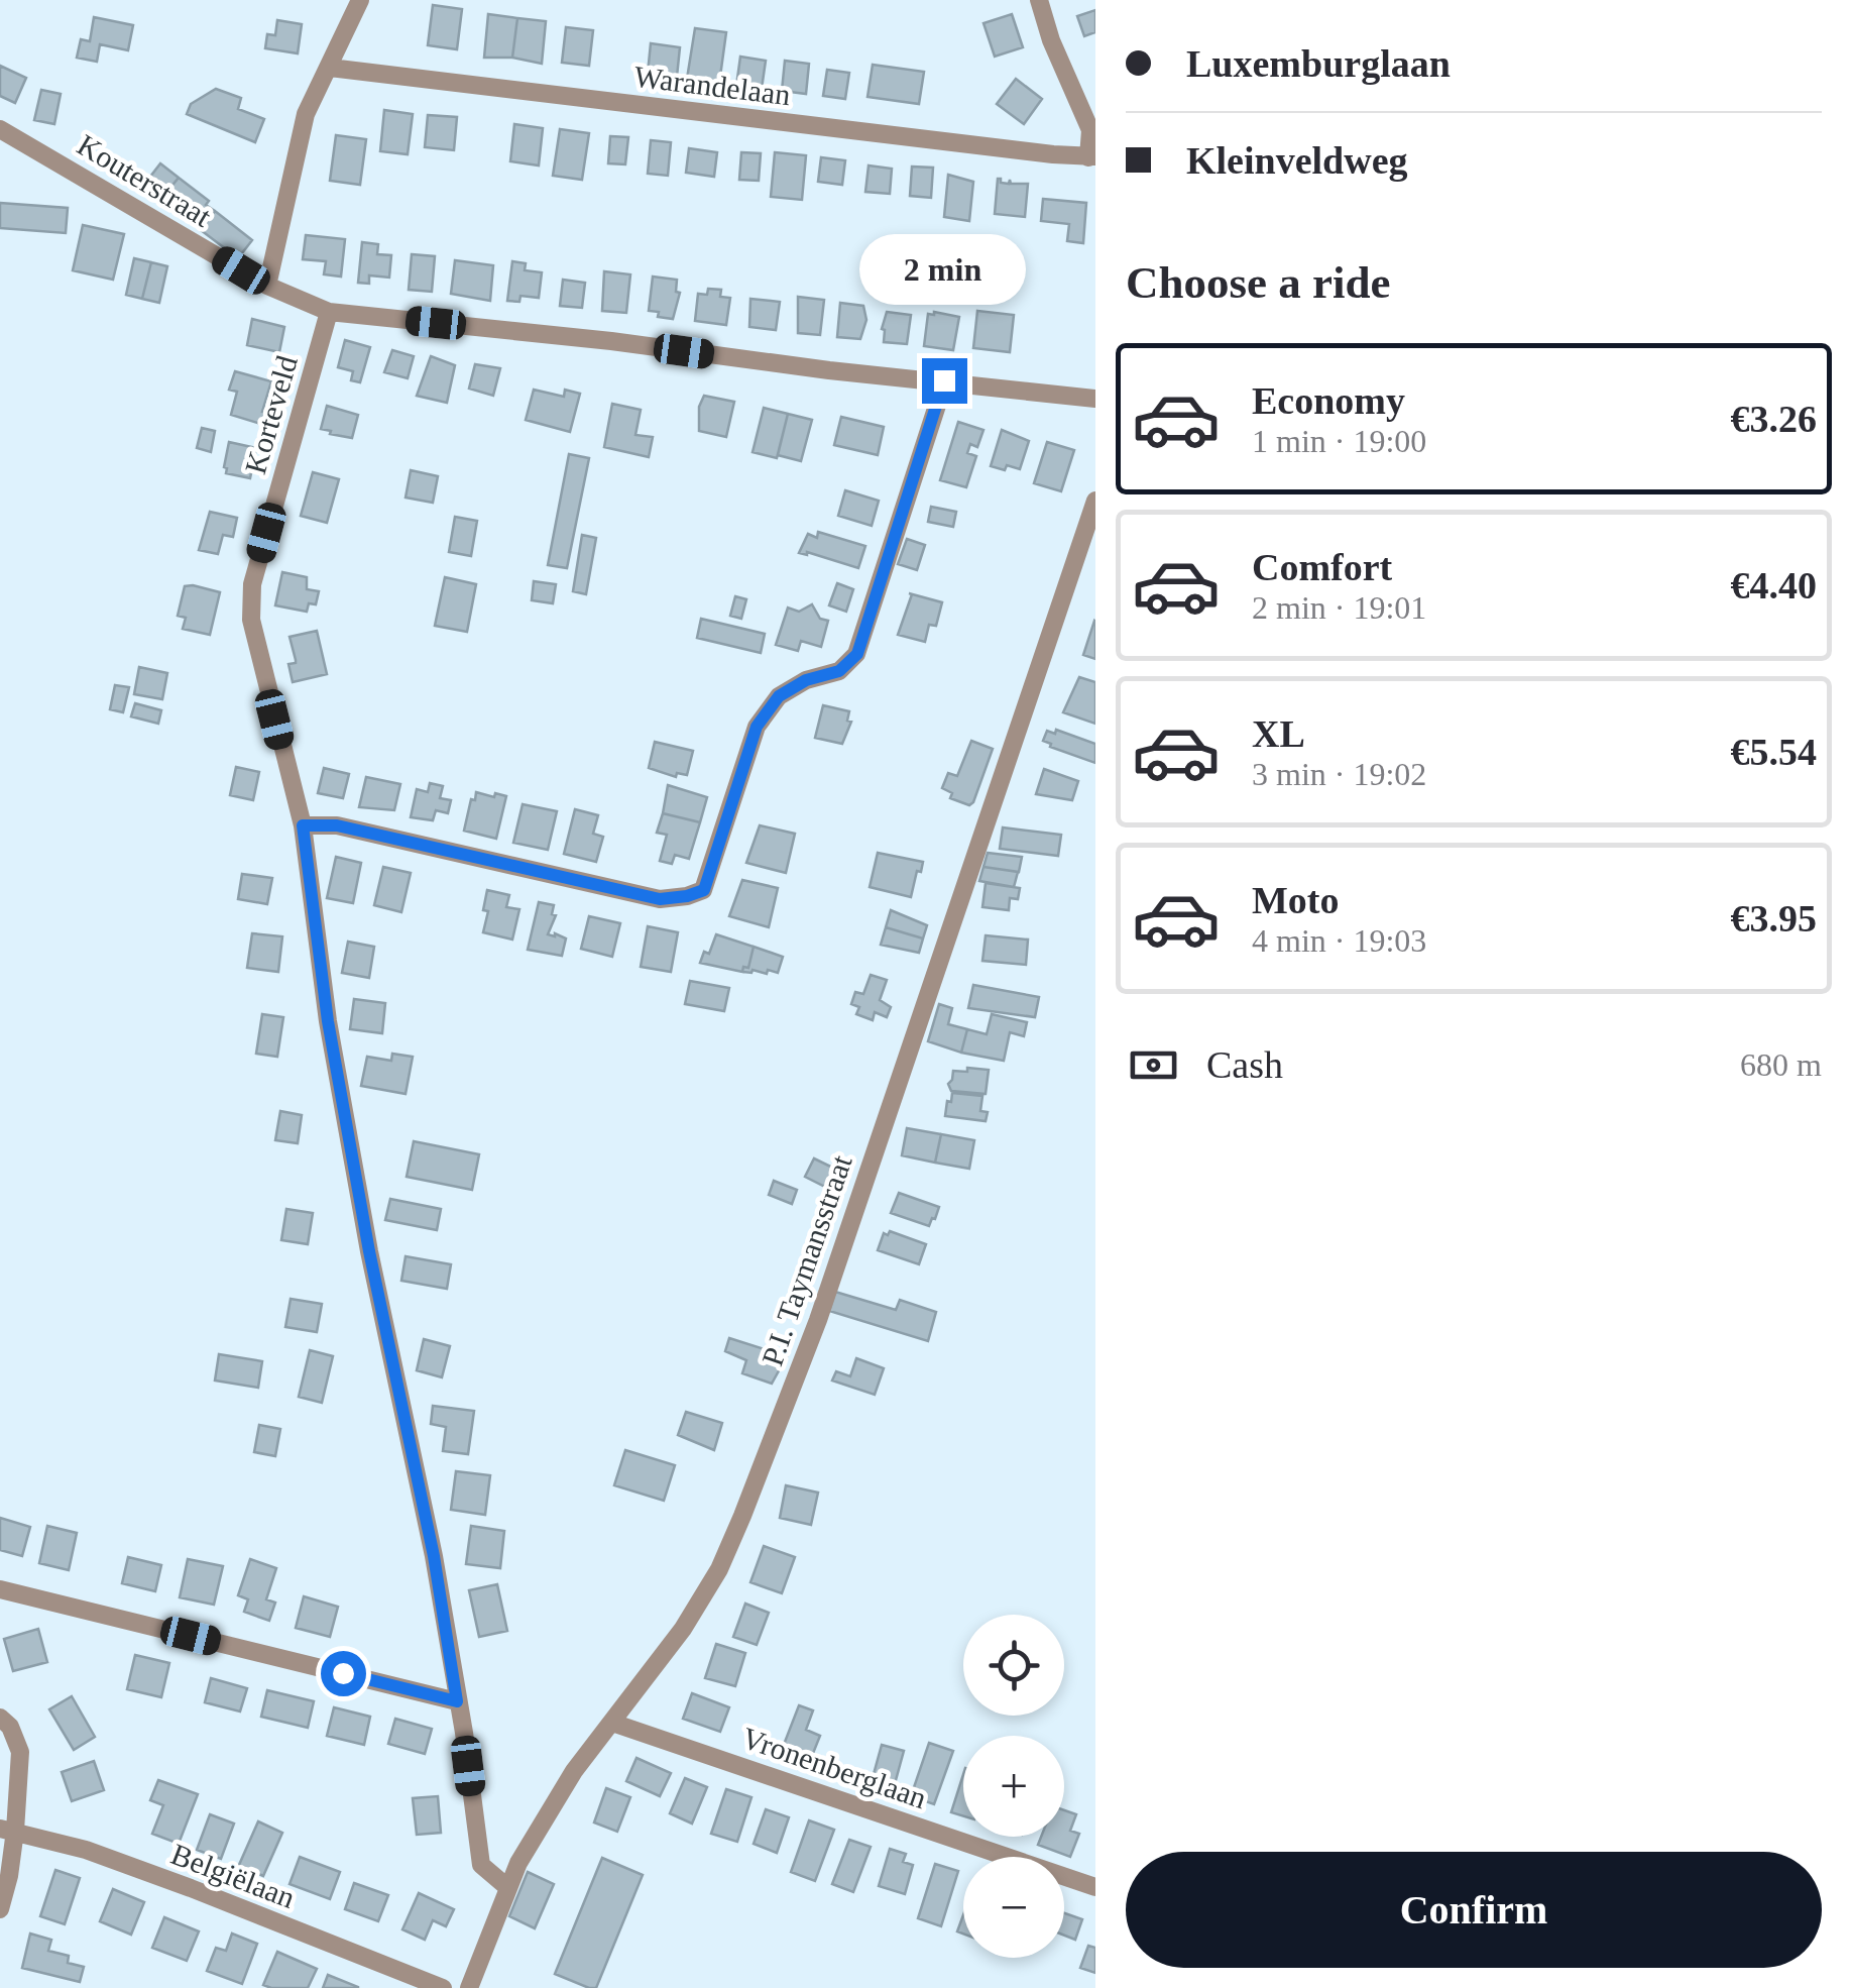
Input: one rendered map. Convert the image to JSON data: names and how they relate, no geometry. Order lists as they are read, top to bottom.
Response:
{
  "streets": {
    "street": [
      "Warandelaan",
      "Kouterstraat",
      "Korteveld",
      "P.I. Taymansstraat",
      "Vronenberglaan",
      "Belgiëlaan"
    ]
  },
  "crossings": [
    ["Kouterstraat", "Korteveld"],
    ["Korteveld", "P.I. Taymansstraat"],
    ["P.I. Taymansstraat", "Vronenberglaan"]
  ],
  "page": {
    "banner": ["Luxemburglaan", "Kleinveldweg"],
    "heading": "Choose a ride",
    "bubble": "2 min",
    "list": [
      {
        "name": "Economy",
        "note": "1 min · 19:00",
        "value": "€3.26"
      },
      {
        "name": "Comfort",
        "note": "2 min · 19:01",
        "value": "€4.40"
      },
      {
        "name": "XL",
        "note": "3 min · 19:02",
        "value": "€5.54"
      },
      {
        "name": "Moto",
        "note": "4 min · 19:03",
        "value": "€3.95"
      }
    ],
    "pay": ["Cash", "680 m"],
    "map_buttons": ["+", "−"],
    "buttons": "Confirm"
  }
}
